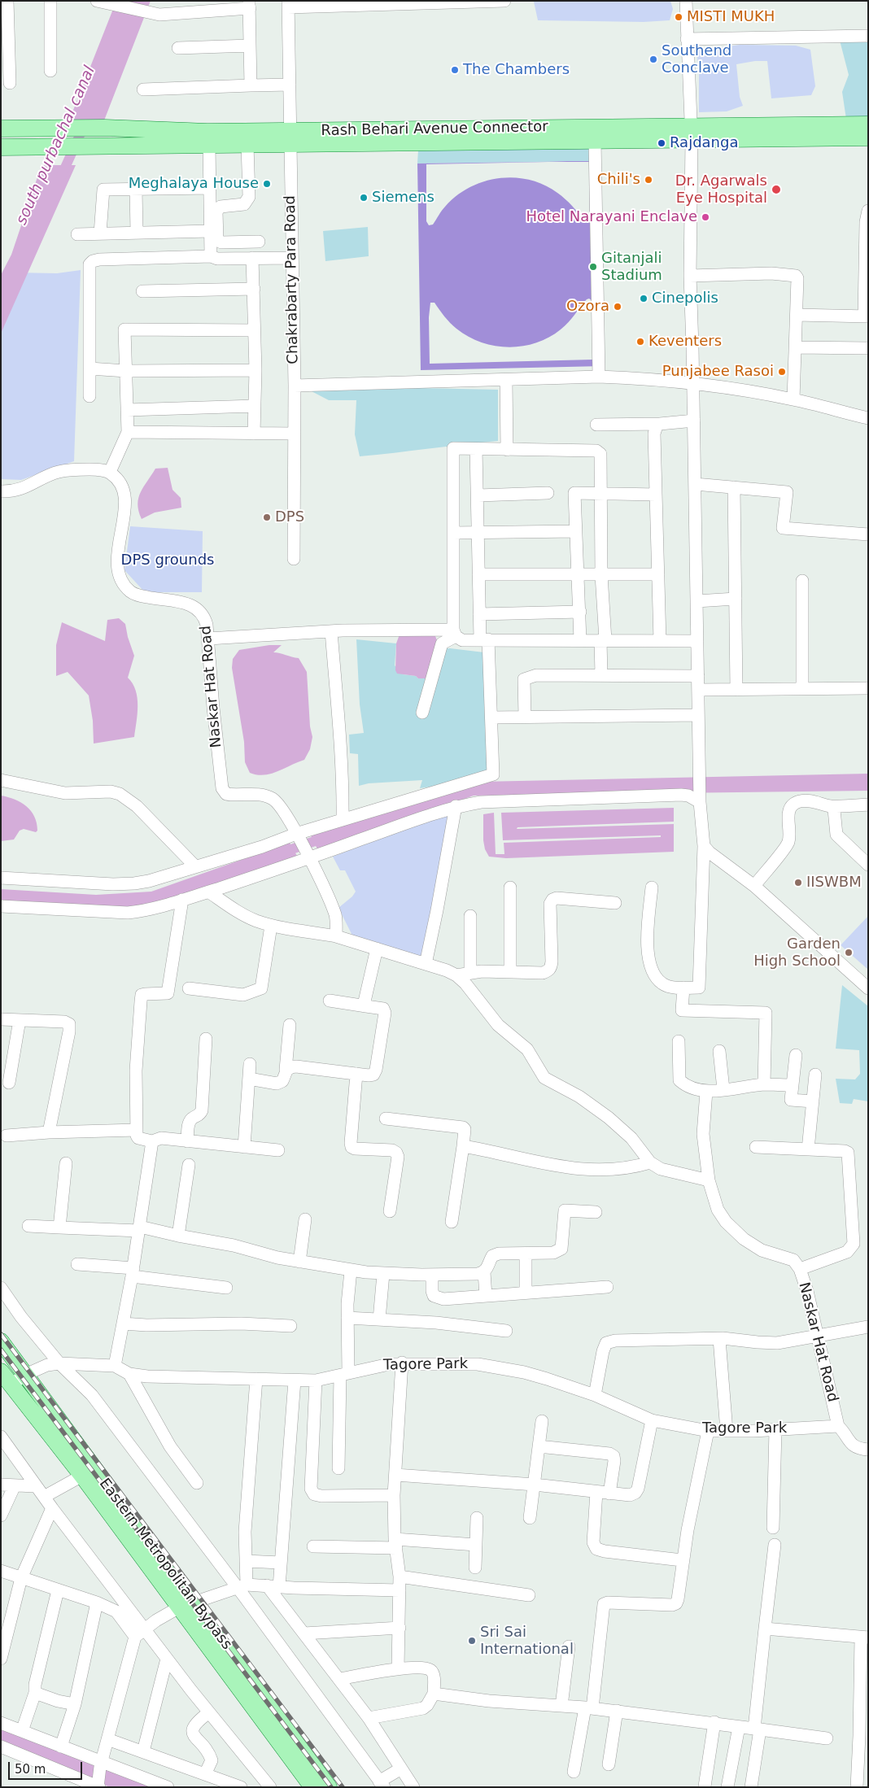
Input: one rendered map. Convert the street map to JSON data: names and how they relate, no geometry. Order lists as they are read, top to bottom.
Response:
{
  "streets": {
    "main road": ["Rash Behari Avenue Connector", "Eastern Metropolitan Bypass"],
    "street": ["Chakrabarty Para Road", "Naskar Hat Road", "Tagore Park"]
  },
  "crossings": [
    ["Rash Behari Avenue Connector", "Chakrabarty Para Road"],
    ["Naskar Hat Road", "Tagore Park"],
    ["Tagore Park", "Eastern Metropolitan Bypass"]
  ],
  "water": ["south purbachal canal"],
  "parks": ["DPS grounds"],
  "places": [
    "MISTI MUKH",
    "Southend Conclave",
    "The Chambers",
    "Rajdanga",
    "Chili's",
    "Meghalaya House",
    "Dr. Agarwals Eye Hospital",
    "Siemens",
    "Hotel Narayani Enclave",
    "Gitanjali Stadium",
    "Cinepolis",
    "Ozora",
    "Keventers",
    "Punjabee Rasoi",
    "DPS",
    "IISWBM",
    "Garden High School",
    "Sri Sai International"
  ],
  "scale_bar": "50 m"
}
